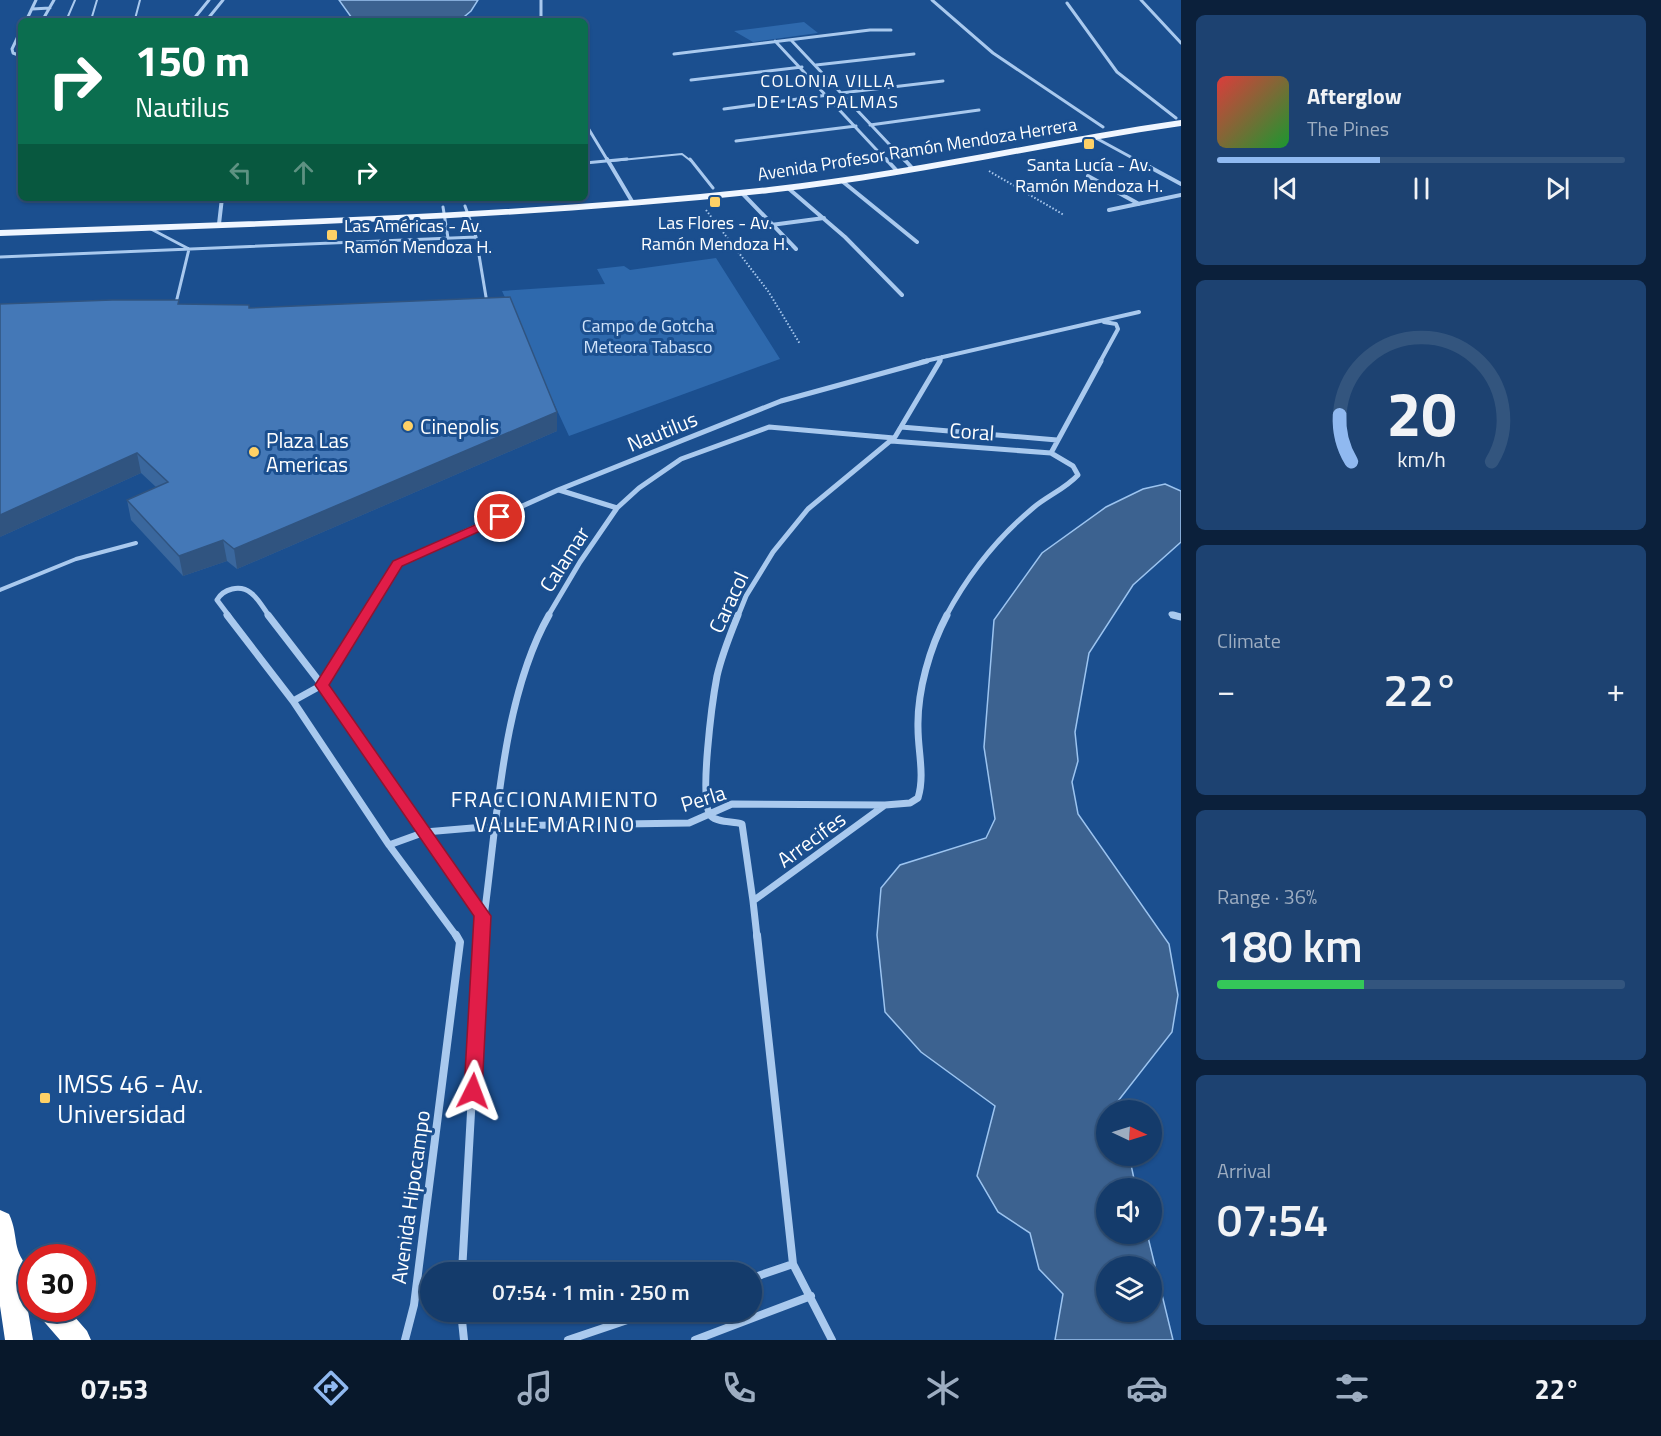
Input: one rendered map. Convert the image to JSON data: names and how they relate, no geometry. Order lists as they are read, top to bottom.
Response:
{
  "streets": {
    "main road": ["Avenida Profesor Ramón Mendoza Herrera"],
    "street": [
      "Nautilus",
      "Coral",
      "Calamar",
      "Caracol",
      "Perla",
      "Arrecifes",
      "Avenida Hipocampo"
    ]
  },
  "crossings": [
    ["Nautilus", "Coral"],
    ["Nautilus", "Caracol"],
    ["Nautilus", "Arrecifes"],
    ["Nautilus", "Avenida Hipocampo"],
    ["Coral", "Calamar"],
    ["Coral", "Caracol"],
    ["Coral", "Arrecifes"],
    ["Calamar", "Caracol"],
    ["Calamar", "Perla"],
    ["Calamar", "Avenida Hipocampo"],
    ["Caracol", "Perla"],
    ["Perla", "Arrecifes"],
    ["Perla", "Avenida Hipocampo"]
  ],
  "districts": ["COLONIA VILLA DE LAS PALMAS", "FRACCIONAMIENTO VALLE MARINO"],
  "parks": ["Campo de Gotcha Meteora Tabasco"],
  "places": {
    "transit": [
      "Santa Lucía - Av. Ramón Mendoza H.",
      "Las Flores - Av. Ramón Mendoza H.",
      "Las Américas - Av. Ramón Mendoza H.",
      "IMSS 46 - Av. Universidad"
    ],
    "other": ["Cinepolis", "Plaza Las Americas"]
  },
  "north": "right",
  "page": {
    "turn": ["150 m", "Nautilus"],
    "song": ["Afterglow", "The Pines"],
    "tile": [
      "Climate",
      ["Range · 36%", "180 km"],
      ["Arrival", "07:54"]
    ],
    "heat": ["−", "22°", "+"],
    "limit": "30",
    "trip": "07:54 · 1 min · 250 m",
    "tabs": ["07:53", "22°"],
    "gauge": ["20", "km/h"]
  }
}
